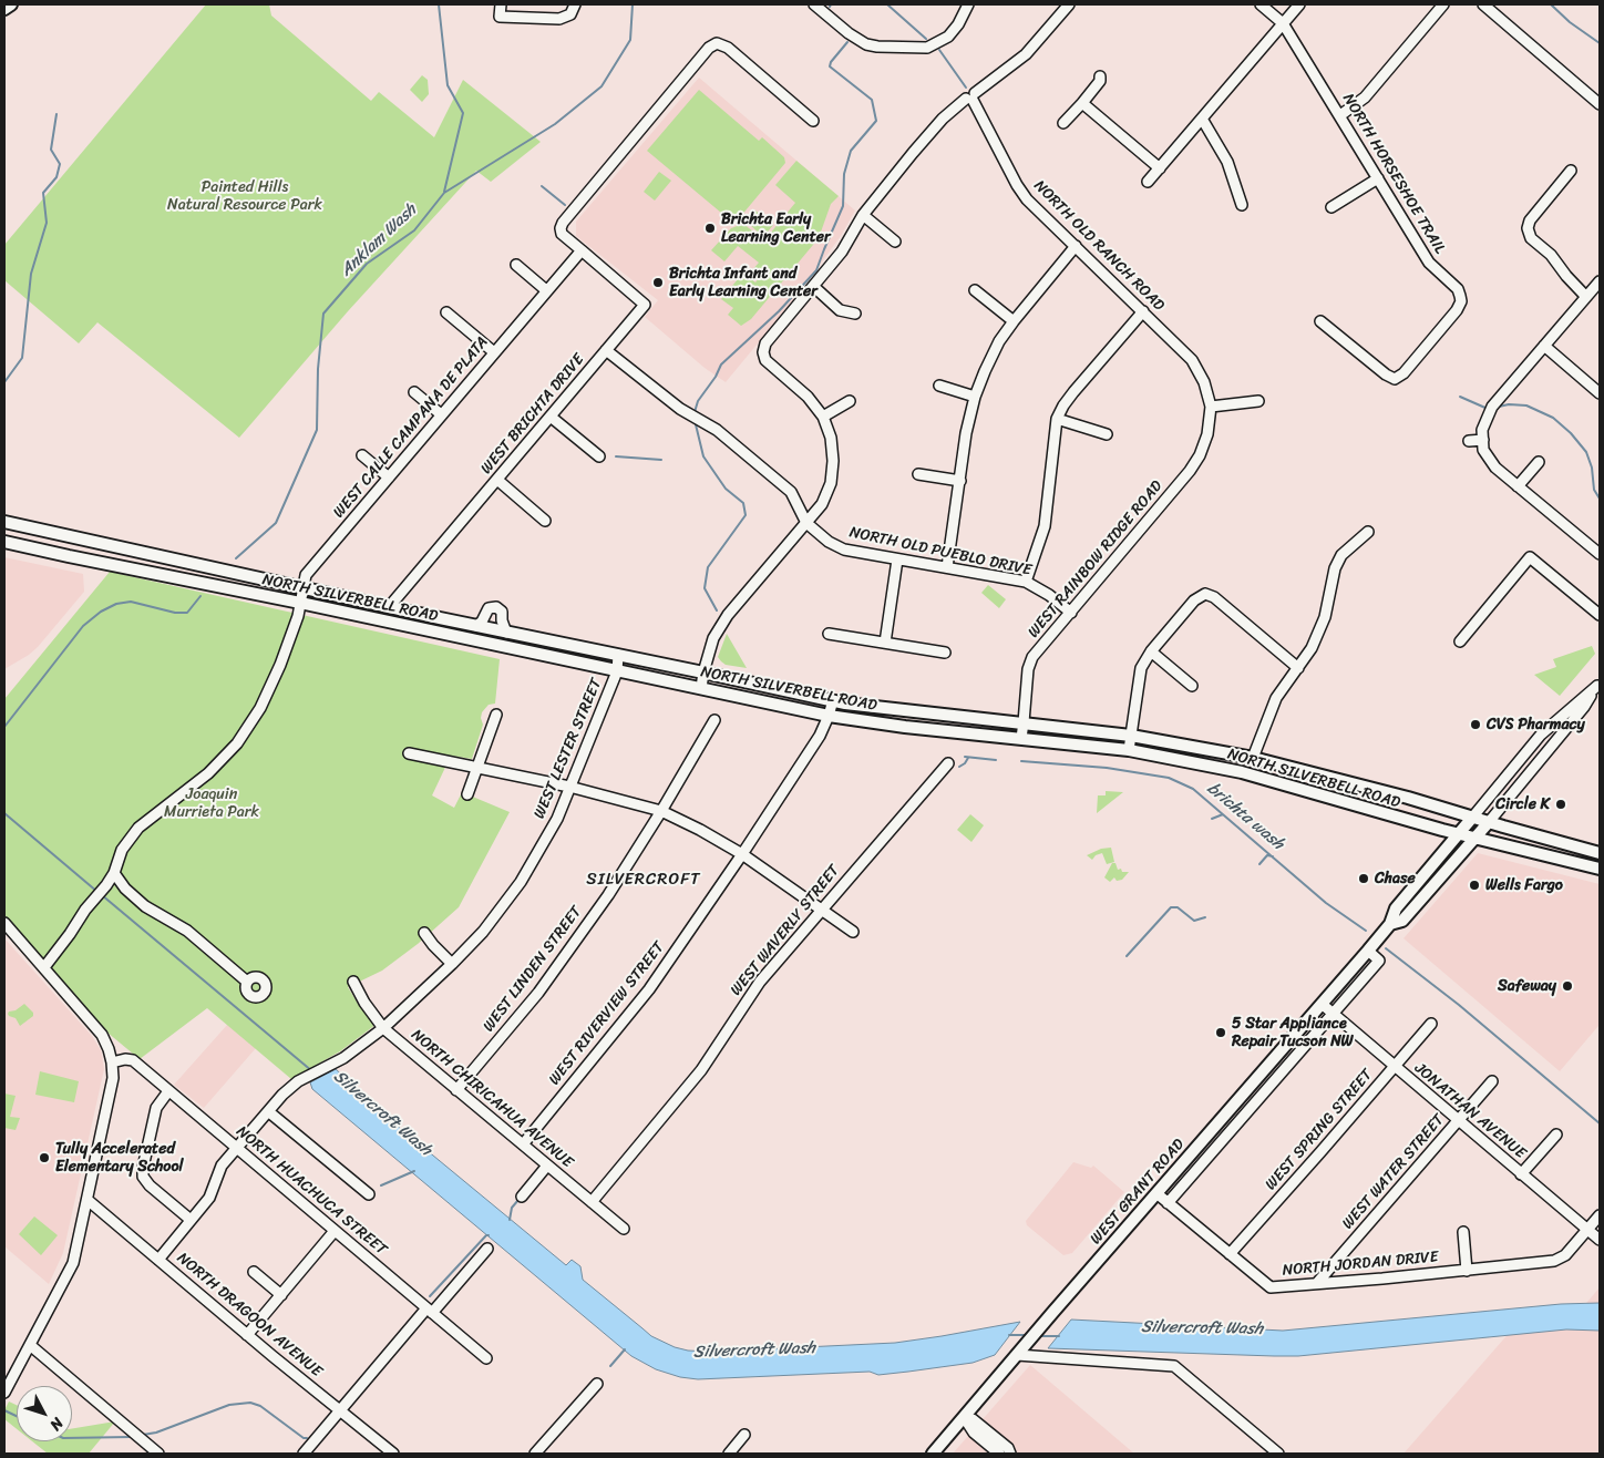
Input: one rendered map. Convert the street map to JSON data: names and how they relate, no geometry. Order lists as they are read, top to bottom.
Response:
{
  "streets": {
    "main road": ["NORTH SILVERBELL ROAD", "WEST GRANT ROAD"],
    "street": [
      "NORTH HORSESHOE TRAIL",
      "NORTH OLD RANCH ROAD",
      "WEST BRICHTA DRIVE",
      "WEST CALLE CAMPANA DE PLATA",
      "NORTH OLD PUEBLO DRIVE",
      "WEST RAINBOW RIDGE ROAD",
      "WEST LESTER STREET",
      "WEST WAVERLY STREET",
      "WEST LINDEN STREET",
      "WEST RIVERVIEW STREET",
      "NORTH CHIRICAHUA AVENUE",
      "JONATHAN AVENUE",
      "WEST SPRING STREET",
      "WEST WATER STREET",
      "NORTH HUACHUCA STREET",
      "NORTH JORDAN DRIVE",
      "NORTH DRAGOON AVENUE"
    ]
  },
  "crossings": [
    ["NORTH OLD RANCH ROAD", "WEST RAINBOW RIDGE ROAD"],
    ["WEST BRICHTA DRIVE", "WEST CALLE CAMPANA DE PLATA"],
    ["WEST BRICHTA DRIVE", "NORTH OLD PUEBLO DRIVE"],
    ["WEST BRICHTA DRIVE", "NORTH SILVERBELL ROAD"],
    ["WEST CALLE CAMPANA DE PLATA", "NORTH SILVERBELL ROAD"],
    ["NORTH OLD PUEBLO DRIVE", "WEST RAINBOW RIDGE ROAD"],
    ["WEST RAINBOW RIDGE ROAD", "NORTH SILVERBELL ROAD"],
    ["NORTH SILVERBELL ROAD", "WEST LESTER STREET"],
    ["NORTH SILVERBELL ROAD", "WEST RIVERVIEW STREET"],
    ["NORTH SILVERBELL ROAD", "WEST GRANT ROAD"],
    ["WEST LESTER STREET", "NORTH CHIRICAHUA AVENUE"],
    ["WEST LESTER STREET", "NORTH HUACHUCA STREET"],
    ["WEST LESTER STREET", "NORTH DRAGOON AVENUE"],
    ["WEST WAVERLY STREET", "NORTH CHIRICAHUA AVENUE"],
    ["WEST LINDEN STREET", "NORTH CHIRICAHUA AVENUE"],
    ["WEST RIVERVIEW STREET", "NORTH CHIRICAHUA AVENUE"],
    ["JONATHAN AVENUE", "WEST SPRING STREET"],
    ["JONATHAN AVENUE", "WEST WATER STREET"],
    ["JONATHAN AVENUE", "WEST GRANT ROAD"],
    ["JONATHAN AVENUE", "NORTH JORDAN DRIVE"],
    ["WEST SPRING STREET", "NORTH JORDAN DRIVE"],
    ["WEST WATER STREET", "NORTH JORDAN DRIVE"],
    ["WEST GRANT ROAD", "NORTH JORDAN DRIVE"]
  ],
  "districts": ["SILVERCROFT"],
  "water": ["Anklam Wash", "brichta wash", "Silvercroft Wash"],
  "parks": ["Painted Hills Natural Resource Park", "Joaquin Murrieta Park"],
  "places": [
    "Brichta Early Learning Center",
    "Brichta Infant and Early Learning Center",
    "CVS Pharmacy",
    "Circle K",
    "Chase",
    "Wells Fargo",
    "Safeway",
    "5 Star Appliance Repair Tucson NW",
    "Tully Accelerated Elementary School"
  ],
  "north": "bottom right"
}
